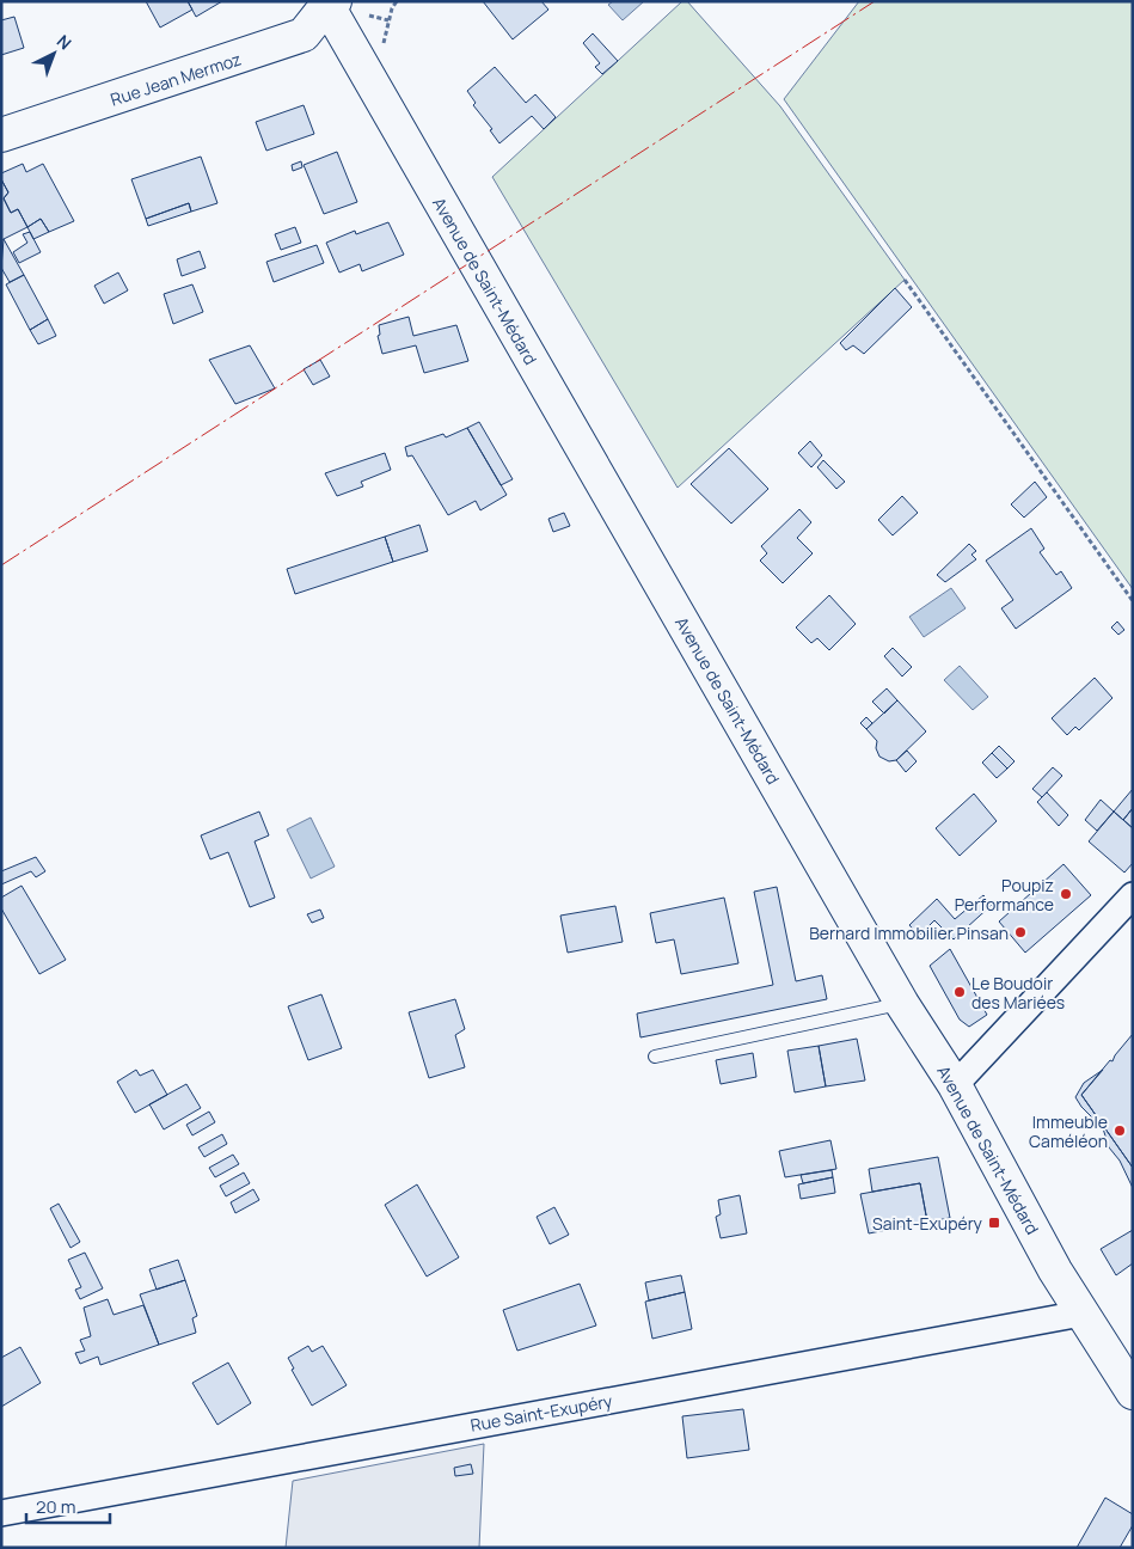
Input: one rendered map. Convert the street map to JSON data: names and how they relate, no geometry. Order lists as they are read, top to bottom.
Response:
{
  "streets": {
    "main road": ["Rue Jean Mermoz", "Avenue de Saint-Médard"],
    "street": ["Rue Saint-Exupéry"]
  },
  "crossings": [
    ["Rue Jean Mermoz", "Avenue de Saint-Médard"],
    ["Avenue de Saint-Médard", "Rue Saint-Exupéry"]
  ],
  "places": {
    "other": [
      "Poupiz Performance",
      "Bernard Immobilier Pinsan",
      "Le Boudoir des Mariées",
      "Immeuble Caméléon"
    ],
    "transit": ["Saint-Exupéry"]
  },
  "scale_bar": "20 m",
  "north": "top right"
}
